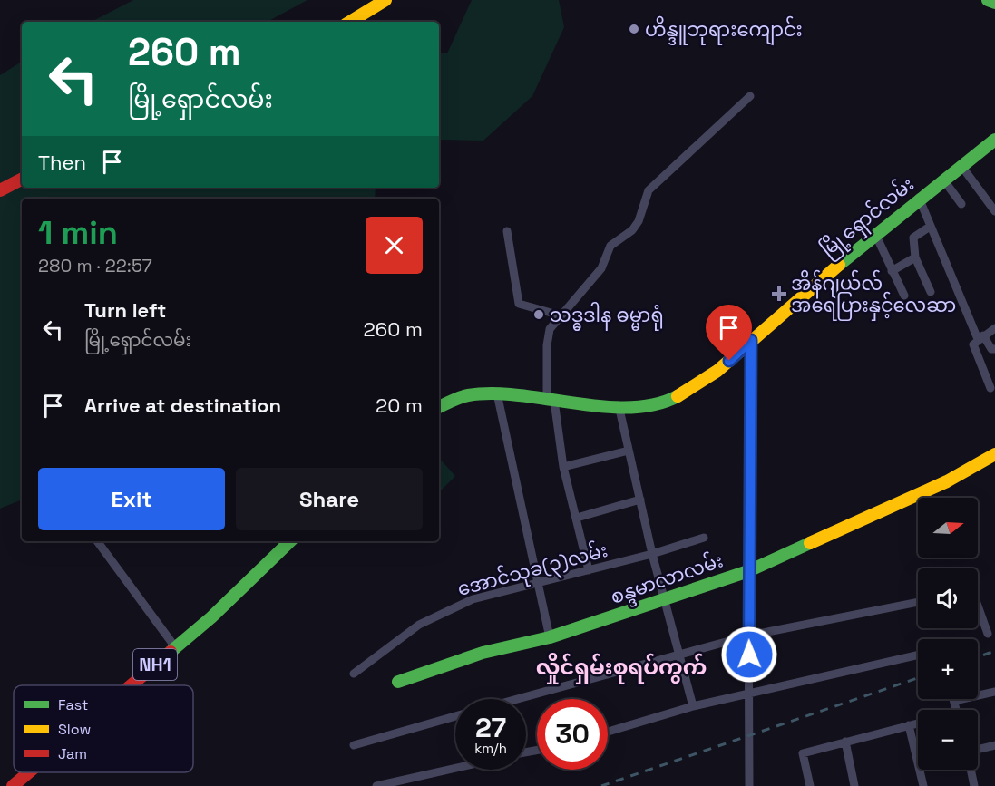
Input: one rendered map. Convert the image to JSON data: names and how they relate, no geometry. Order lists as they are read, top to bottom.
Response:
{
  "streets": {
    "main road": ["မြို့ရှောင်လမ်း", "စန္ဒမာလာလမ်း", "NH1"],
    "street": ["အောင်သုခ(၃)လမ်း"]
  },
  "districts": ["လှိုင်ရှမ်းစုရပ်ကွက်"],
  "places": {
    "other": ["ဟိန္ဒူဘုရားကျောင်း", "သဒ္ဓဒါန ဓမ္မာရုံ"],
    "health": ["အိန်ဂျယ်လ် အရေပြားနှင့်လေဆာ"]
  },
  "legend": ["Fast", "Slow", "Jam"],
  "north": "right",
  "page": {
    "turn": ["260 m", "မြို့ရှောင်လမ်း"],
    "then": "Then",
    "heading": ["1 min", "280 m · 22:57"],
    "list": [
      {
        "name": "Turn left",
        "note": "မြို့ရှောင်လမ်း",
        "value": "260 m"
      },
      {
        "name": "Arrive at destination",
        "value": "20 m"
      }
    ],
    "buttons": ["Exit", "Share"],
    "map_buttons": ["+", "−"],
    "speed": "27 km/h",
    "limit": "30"
  }
}
